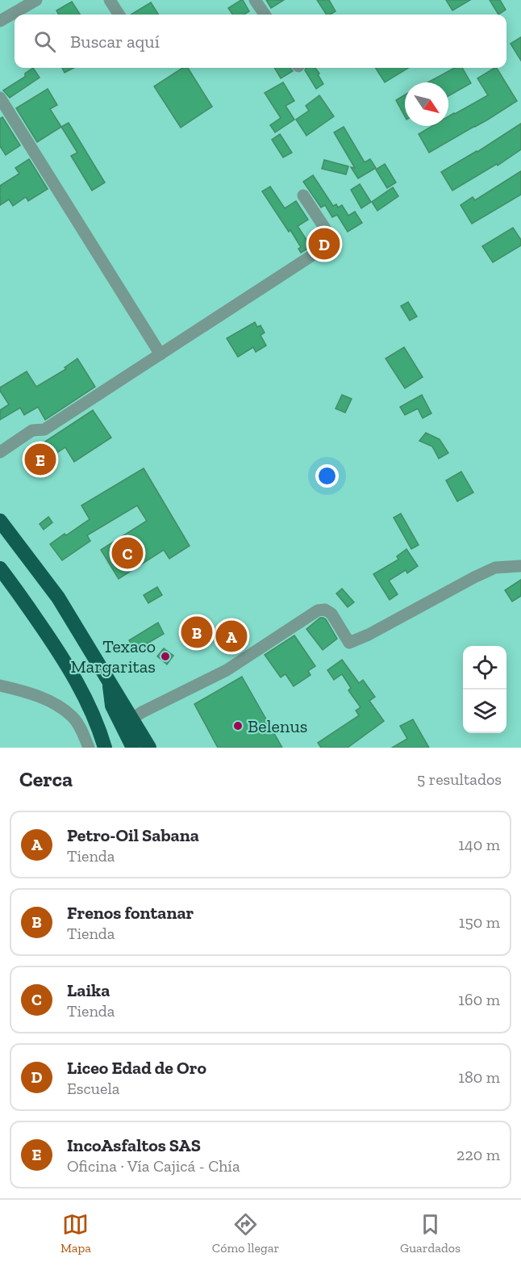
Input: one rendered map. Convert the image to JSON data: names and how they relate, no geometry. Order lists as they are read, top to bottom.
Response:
{
  "places": ["Texaco Margaritas", "Belenus"],
  "north": "bottom right",
  "page": {
    "search": "Buscar aquí",
    "pins": [
      "D",
      "E",
      "C",
      "B",
      "A"
    ],
    "heading": ["Cerca", "5 resultados"],
    "list": [
      {
        "mark": "A",
        "name": "Petro-Oil Sabana",
        "note": "Tienda",
        "value": "140 m"
      },
      {
        "mark": "B",
        "name": "Frenos fontanar",
        "note": "Tienda",
        "value": "150 m"
      },
      {
        "mark": "C",
        "name": "Laika",
        "note": "Tienda",
        "value": "160 m"
      },
      {
        "mark": "D",
        "name": "Liceo Edad de Oro",
        "note": "Escuela",
        "value": "180 m"
      },
      {
        "mark": "E",
        "name": "IncoAsfaltos SAS",
        "note": "Oficina · Vía Cajicá - Chía",
        "value": "220 m"
      }
    ],
    "nav": ["Mapa", "Cómo llegar", "Guardados"]
  }
}
